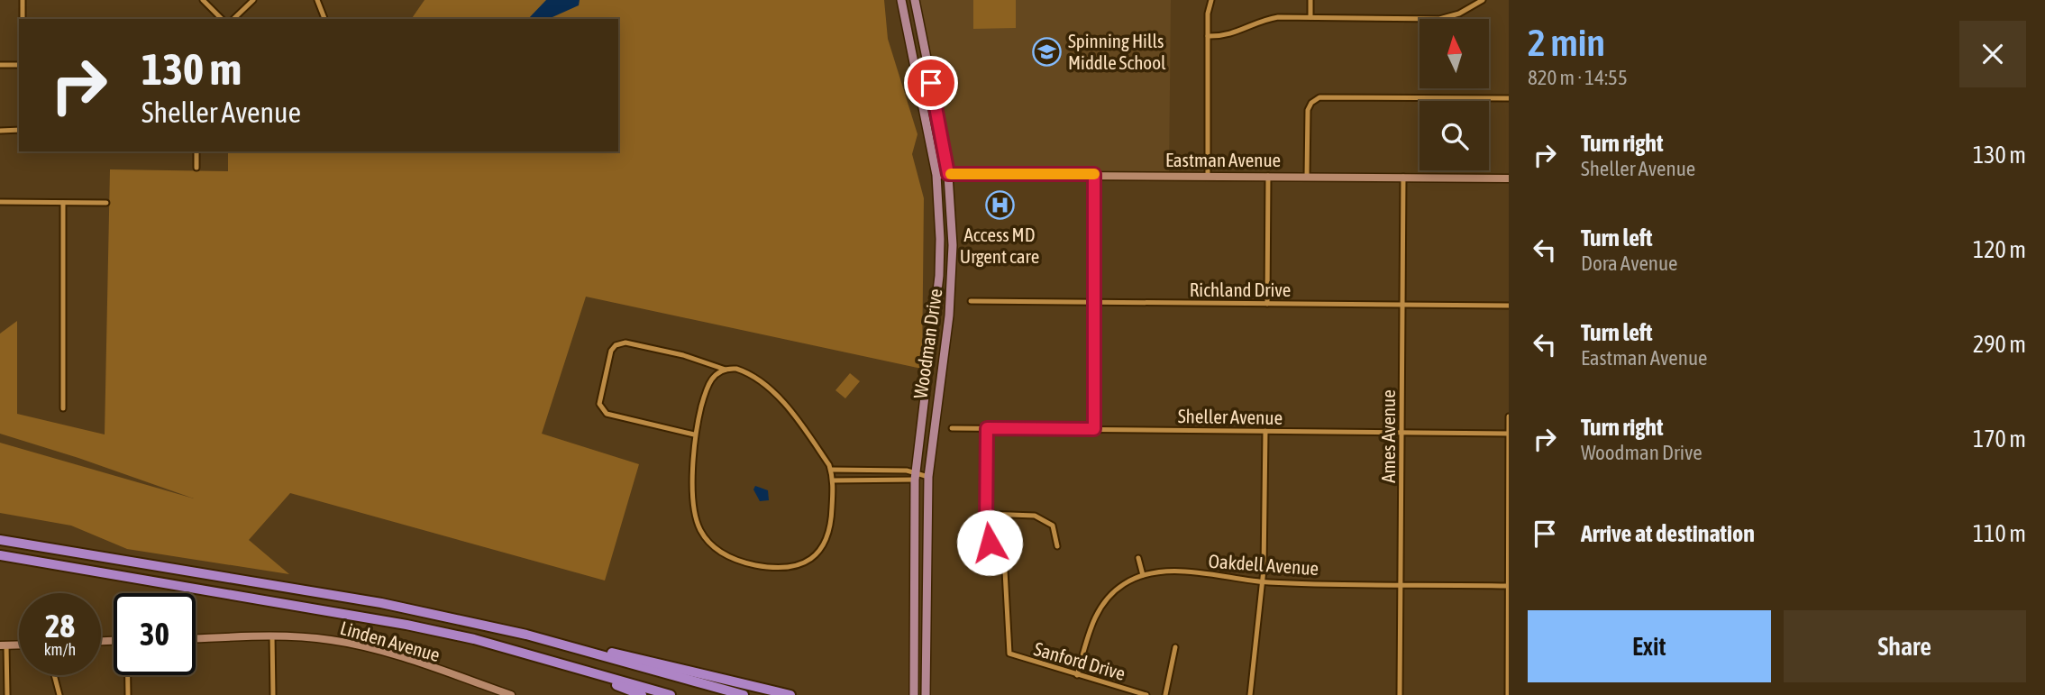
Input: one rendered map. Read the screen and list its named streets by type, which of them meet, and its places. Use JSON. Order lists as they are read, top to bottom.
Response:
{
  "streets": {
    "main road": ["Woodman Drive"],
    "street": [
      "Eastman Avenue",
      "Richland Drive",
      "Sheller Avenue",
      "Ames Avenue",
      "Oakdell Avenue",
      "Linden Avenue",
      "Sanford Drive"
    ]
  },
  "crossings": [
    ["Eastman Avenue", "Woodman Drive"],
    ["Eastman Avenue", "Ames Avenue"],
    ["Richland Drive", "Ames Avenue"],
    ["Sheller Avenue", "Ames Avenue"],
    ["Sheller Avenue", "Sanford Drive"],
    ["Ames Avenue", "Oakdell Avenue"],
    ["Oakdell Avenue", "Sanford Drive"]
  ],
  "places": {
    "school or university": ["Spinning Hills Middle School"],
    "hospital": ["Access MD Urgent care"]
  },
  "north": "top",
  "page": {
    "heading": ["2 min", "820 m · 14:55"],
    "turn": ["130 m", "Sheller Avenue"],
    "list": [
      {
        "name": "Turn right",
        "note": "Sheller Avenue",
        "value": "130 m"
      },
      {
        "name": "Turn left",
        "note": "Dora Avenue",
        "value": "120 m"
      },
      {
        "name": "Turn left",
        "note": "Eastman Avenue",
        "value": "290 m"
      },
      {
        "name": "Turn right",
        "note": "Woodman Drive",
        "value": "170 m"
      },
      {
        "name": "Arrive at destination",
        "value": "110 m"
      }
    ],
    "speed": "28 km/h",
    "limit": "30",
    "buttons": ["Exit", "Share"]
  }
}
